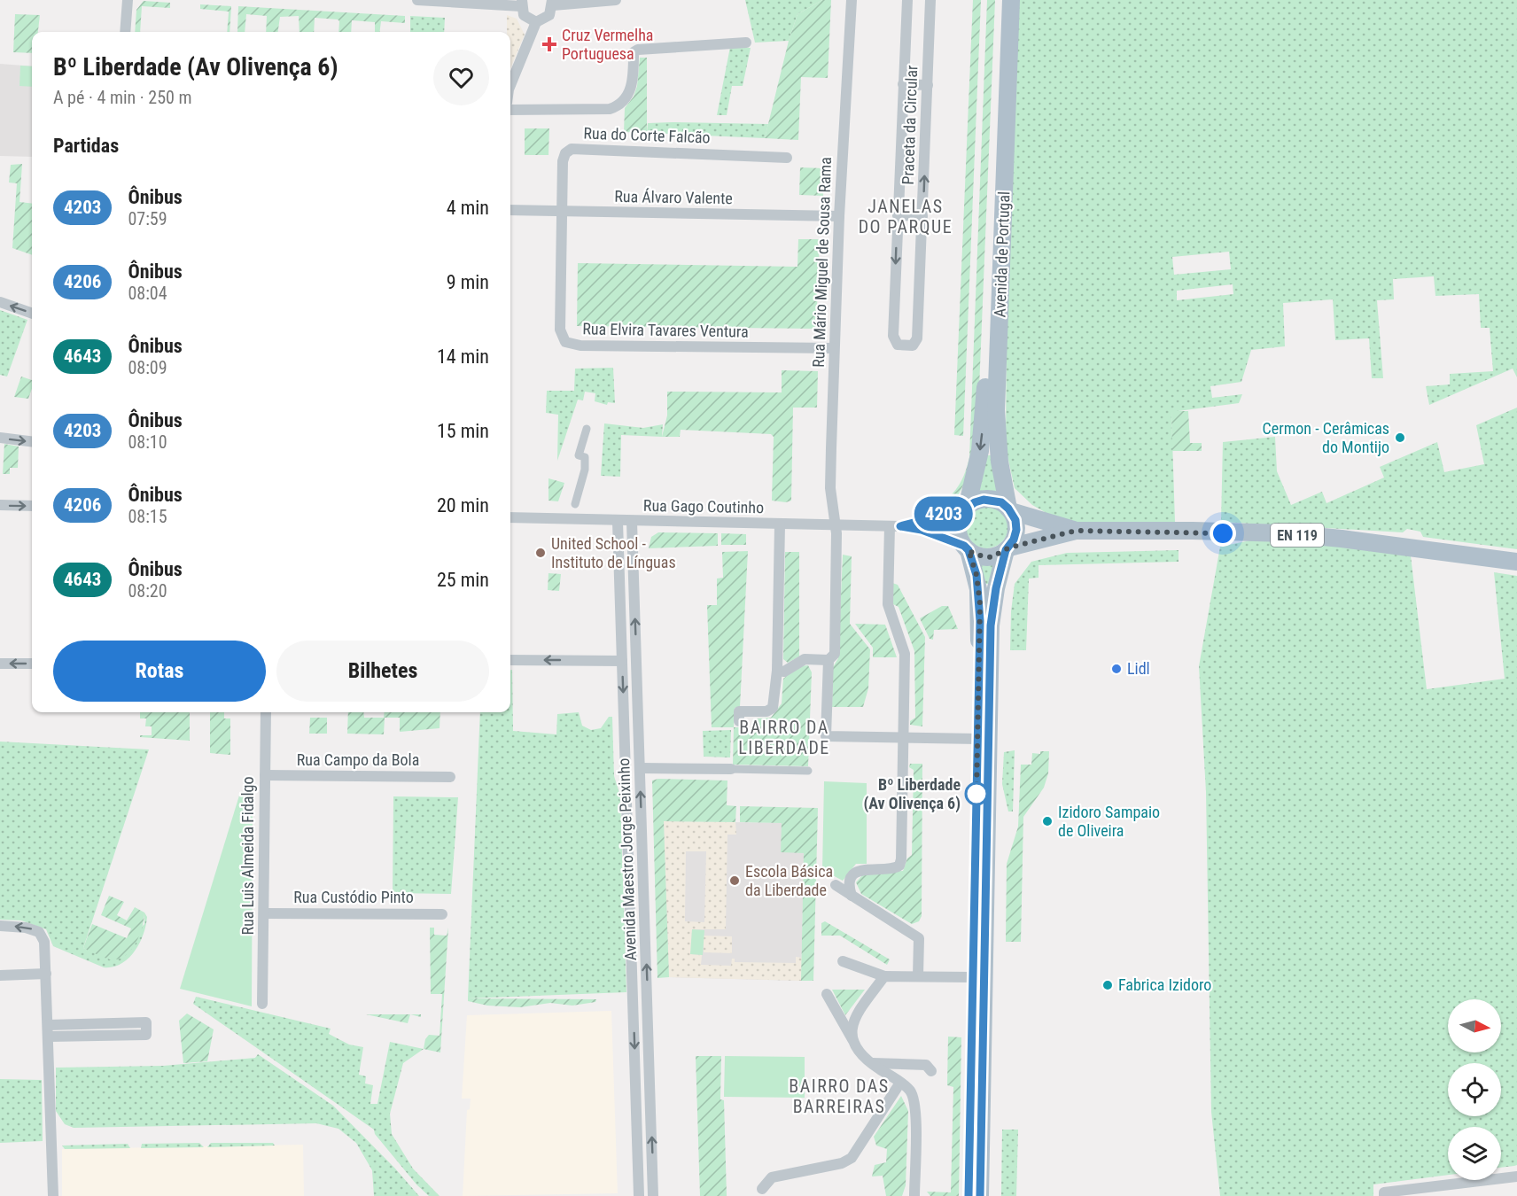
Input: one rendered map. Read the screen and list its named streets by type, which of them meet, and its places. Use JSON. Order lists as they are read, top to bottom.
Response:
{
  "streets": {
    "main road": ["Avenida de Portugal", "EN 119"],
    "street": [
      "Praceta da Circular",
      "Rua do Corte Falcão",
      "Rua Álvaro Valente",
      "Rua Mário Miguel de Sousa Rama",
      "Rua Elvira Tavares Ventura",
      "Rua Gago Coutinho",
      "Rua Campo da Bola",
      "Rua Luis Almeida Fidalgo",
      "Avenida Maestro Jorge Peixinho",
      "Rua Custódio Pinto"
    ]
  },
  "crossings": [
    ["Rua do Corte Falcão", "Rua Álvaro Valente"],
    ["Rua do Corte Falcão", "Rua Elvira Tavares Ventura"],
    ["Rua Álvaro Valente", "Rua Mário Miguel de Sousa Rama"],
    ["Rua Álvaro Valente", "Rua Elvira Tavares Ventura"],
    ["Avenida de Portugal", "Rua Gago Coutinho"],
    ["Avenida de Portugal", "EN 119"],
    ["Rua Mário Miguel de Sousa Rama", "Rua Elvira Tavares Ventura"],
    ["Rua Mário Miguel de Sousa Rama", "Rua Gago Coutinho"],
    ["Rua Gago Coutinho", "EN 119"],
    ["Rua Gago Coutinho", "Avenida Maestro Jorge Peixinho"],
    ["Rua Campo da Bola", "Rua Luis Almeida Fidalgo"],
    ["Rua Luis Almeida Fidalgo", "Rua Custódio Pinto"]
  ],
  "districts": ["JANELAS DO PARQUE", "BAIRRO DA LIBERDADE", "BAIRRO DAS BARREIRAS"],
  "places": {
    "health": ["Cruz Vermelha Portuguesa"],
    "other": [
      "Cermon - Cerâmicas do Montijo",
      "United School - Instituto de Línguas",
      "Lidl",
      "Bº Liberdade (Av Olivença 6)",
      "Izidoro Sampaio de Oliveira",
      "Escola Básica da Liberdade",
      "Fabrica Izidoro"
    ]
  },
  "lines": ["bus line 4203"],
  "north": "right",
  "page": {
    "on_map": "4203",
    "heading": [
      ["Bº Liberdade (Av Olivença 6)", "A pé · 4 min · 250 m"],
      "Partidas"
    ],
    "list": [
      {
        "mark": "4203",
        "name": "Ônibus",
        "note": "07:59",
        "value": "4 min"
      },
      {
        "mark": "4206",
        "name": "Ônibus",
        "note": "08:04",
        "value": "9 min"
      },
      {
        "mark": "4643",
        "name": "Ônibus",
        "note": "08:09",
        "value": "14 min"
      },
      {
        "mark": "4203",
        "name": "Ônibus",
        "note": "08:10",
        "value": "15 min"
      },
      {
        "mark": "4206",
        "name": "Ônibus",
        "note": "08:15",
        "value": "20 min"
      },
      {
        "mark": "4643",
        "name": "Ônibus",
        "note": "08:20",
        "value": "25 min"
      }
    ],
    "buttons": ["Rotas", "Bilhetes"]
  }
}
